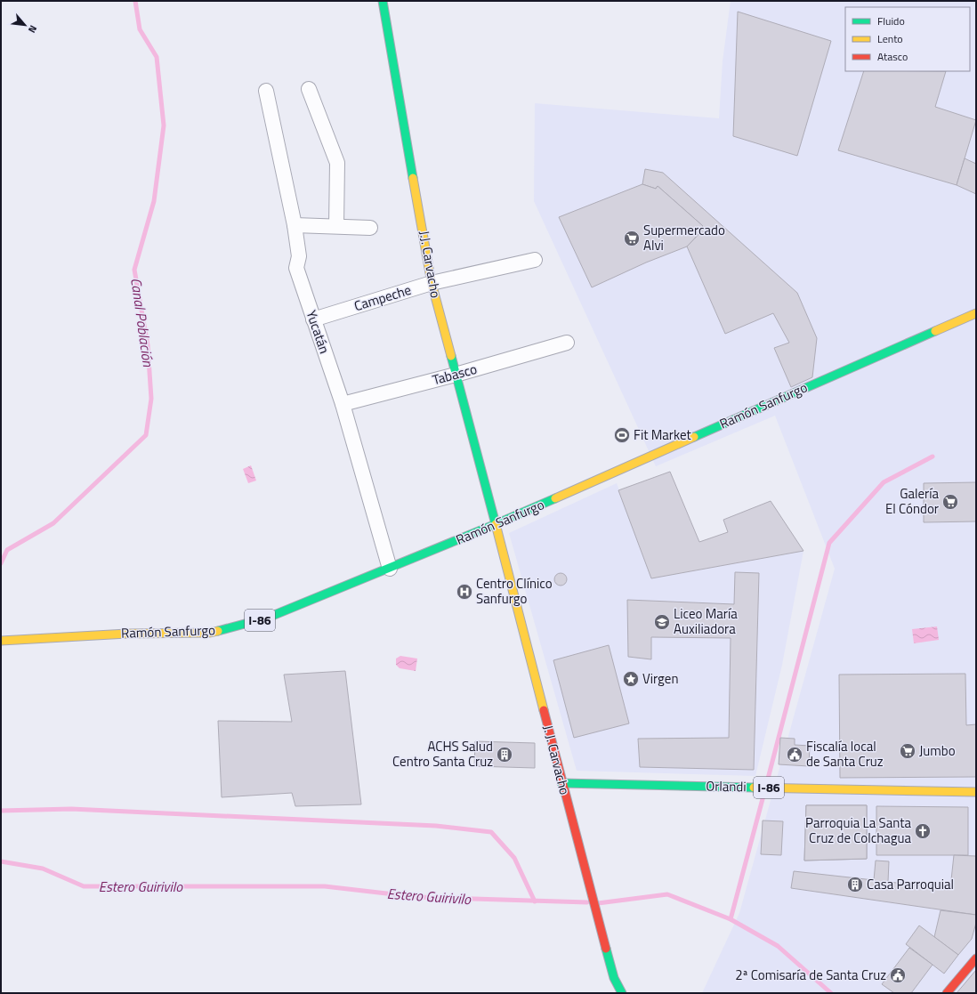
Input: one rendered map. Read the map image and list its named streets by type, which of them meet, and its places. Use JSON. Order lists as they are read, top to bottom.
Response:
{
  "streets": {
    "main road": [
      "J.J. Carvacho",
      "Ramón Sanfurgo",
      "I-86",
      "J. J. Carvacho",
      "Orlandi"
    ],
    "street": ["Campeche", "Yucatán", "Tabasco"]
  },
  "crossings": [
    ["J.J. Carvacho", "Campeche"],
    ["J.J. Carvacho", "Tabasco"],
    ["J.J. Carvacho", "Ramón Sanfurgo"],
    ["J.J. Carvacho", "J. J. Carvacho"],
    ["Campeche", "Yucatán"],
    ["Yucatán", "Tabasco"],
    ["Yucatán", "Ramón Sanfurgo"],
    ["Ramón Sanfurgo", "J. J. Carvacho"],
    ["J. J. Carvacho", "Orlandi"]
  ],
  "water": ["Canal Población", "Estero Guirivilo"],
  "places": {
    "supermarket": ["Supermercado Alvi", "Galería El Cóndor", "Jumbo"],
    "sports": ["Fit Market"],
    "hospital": ["Centro Clínico Sanfurgo"],
    "school or university": ["Liceo María Auxiliadora"],
    "place": ["Virgen"],
    "building": ["ACHS Salud Centro Santa Cruz", "Casa Parroquial"],
    "public building": ["Fiscalía local de Santa Cruz", "2ª Comisaría de Santa Cruz"],
    "church": ["Parroquia La Santa Cruz de Colchagua"]
  },
  "legend": ["Fluido", "Lento", "Atasco"],
  "north": "bottom right"
}
